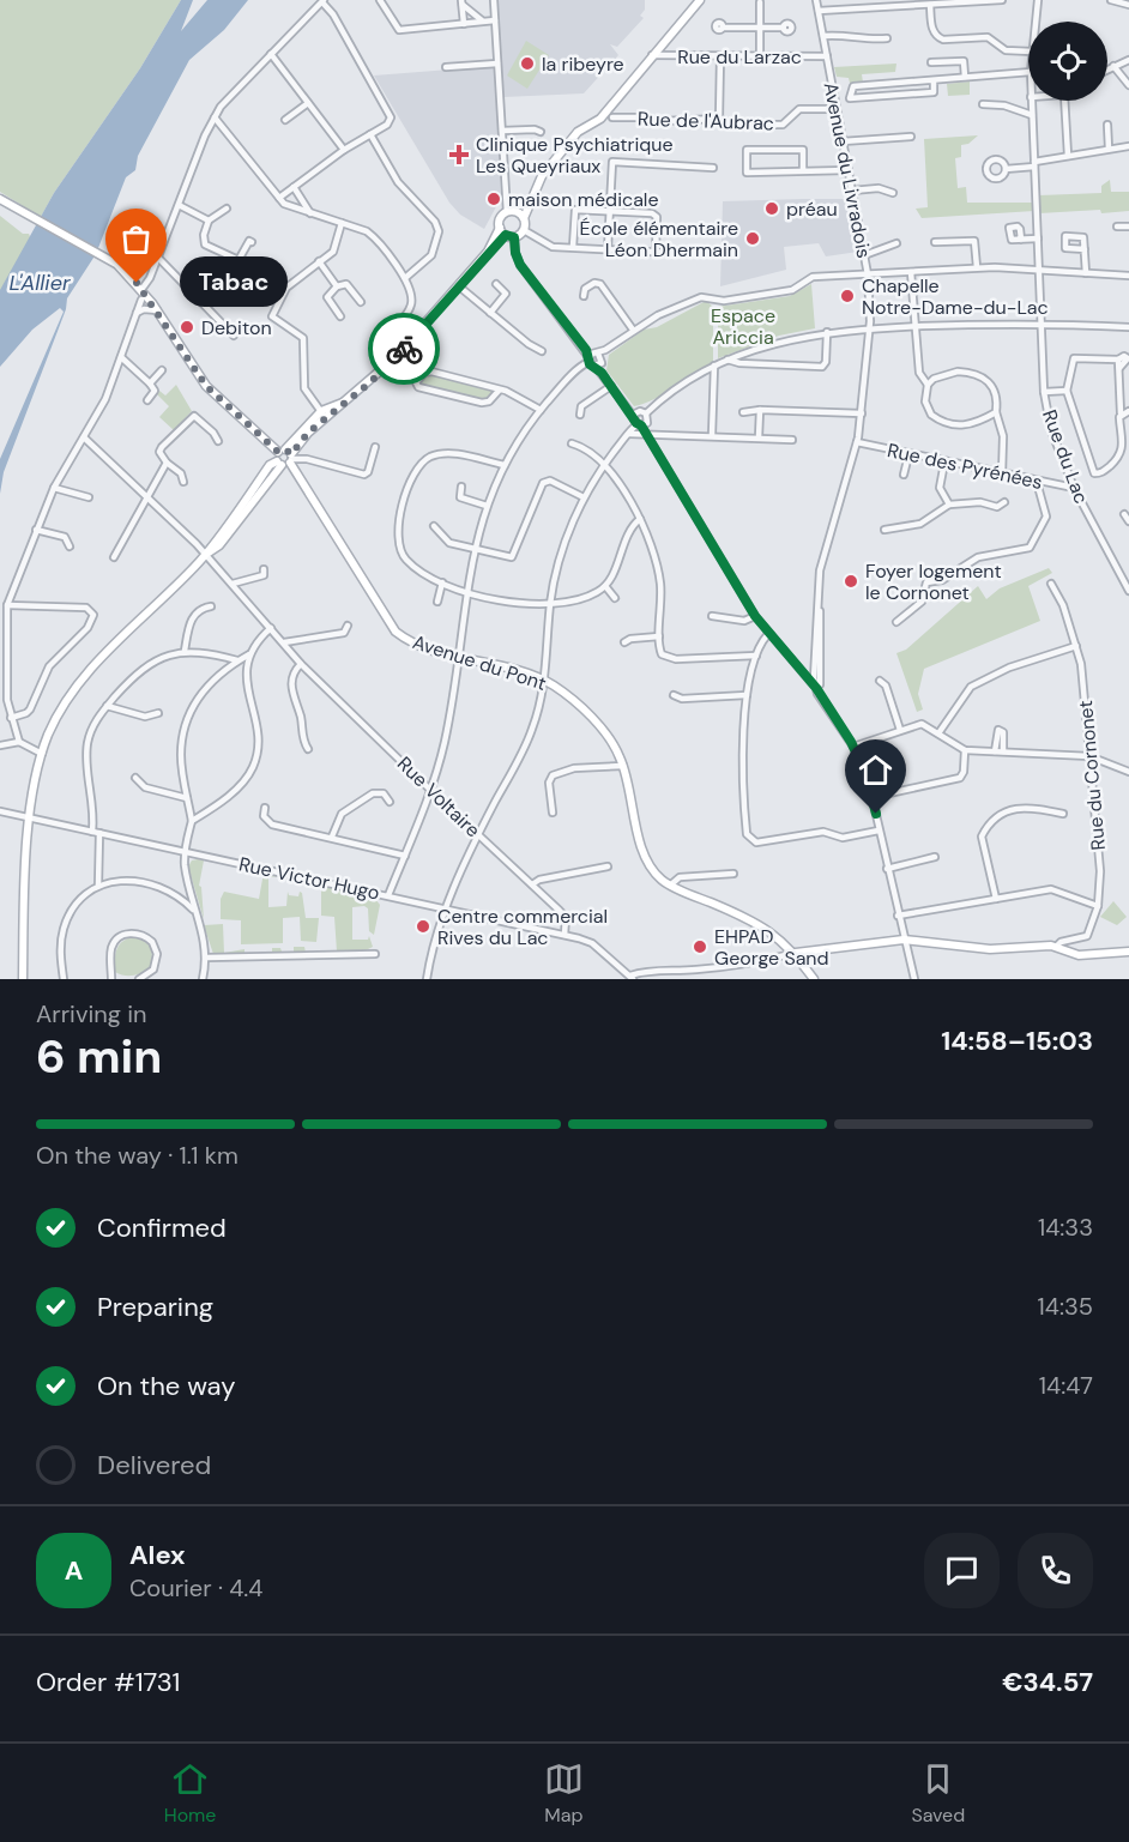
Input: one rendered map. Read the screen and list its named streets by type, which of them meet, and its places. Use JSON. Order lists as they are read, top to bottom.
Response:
{
  "streets": {
    "main road": ["Avenue du Pont"],
    "street": [
      "Rue du Larzac",
      "Rue de l'Aubrac",
      "Avenue du Livradois",
      "Rue du Lac",
      "Rue des Pyrénées",
      "Rue du Cornonet",
      "Rue Voltaire",
      "Rue Victor Hugo"
    ]
  },
  "crossings": [
    ["Rue du Larzac", "Avenue du Livradois"],
    ["Rue de l'Aubrac", "Avenue du Livradois"],
    ["Avenue du Livradois", "Rue des Pyrénées"],
    ["Rue du Lac", "Rue des Pyrénées"],
    ["Rue Voltaire", "Rue Victor Hugo"]
  ],
  "water": ["L'Allier"],
  "parks": ["Espace Ariccia"],
  "places": {
    "other": [
      "la ribeyre",
      "maison médicale",
      "préau",
      "École élémentaire Léon Dhermain",
      "Tabac",
      "Chapelle Notre-Dame-du-Lac",
      "Debiton",
      "Foyer logement le Cornonet",
      "Centre commercial Rives du Lac",
      "EHPAD George Sand"
    ],
    "health": ["Clinique Psychiatrique Les Queyriaux"]
  },
  "page": {
    "bubble": "Tabac",
    "heading": ["6 min", "Arriving in", "14:58–15:03"],
    "panel": [
      "Alex",
      "Courier · 4.4",
      "Order #1731",
      "€34.57"
    ],
    "bar": "On the way · 1.1 km",
    "list": [
      ["Confirmed", "14:33"],
      ["Preparing", "14:35"],
      ["On the way", "14:47"],
      "Delivered"
    ],
    "round": "A",
    "tabs": ["Home", "Map", "Saved"]
  }
}
